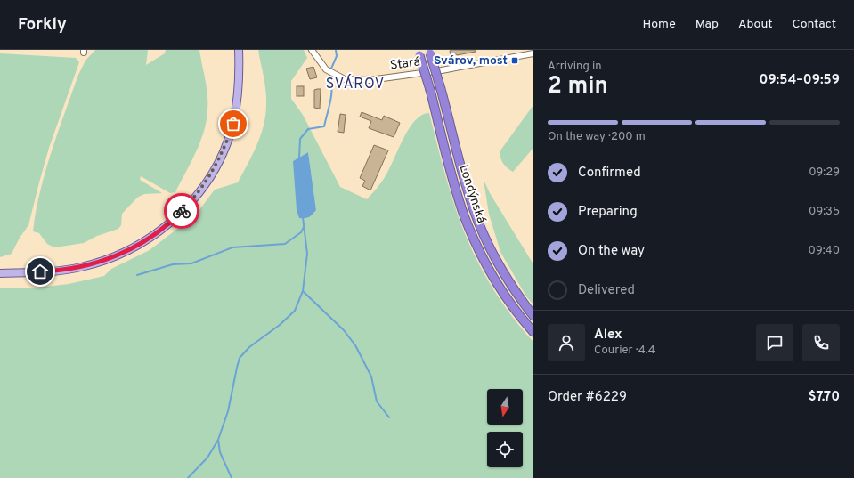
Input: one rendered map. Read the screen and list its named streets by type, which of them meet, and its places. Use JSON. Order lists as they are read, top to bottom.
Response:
{
  "streets": {
    "highway": ["Londýnská"],
    "street": ["Stará"]
  },
  "districts": ["SVÁROV"],
  "places": {
    "transit": ["Svárov, most"]
  },
  "north": "bottom",
  "page": {
    "header": "Forkly",
    "nav": [
      "Home",
      "Map",
      "About",
      "Contact"
    ],
    "heading": ["2 min", "Arriving in", "09:54–09:59"],
    "panel": [
      "Alex",
      "Courier · 4.4",
      "Order #6229",
      "$7.70"
    ],
    "bar": "On the way · 200 m",
    "list": [
      ["Confirmed", "09:29"],
      ["Preparing", "09:35"],
      ["On the way", "09:40"],
      "Delivered"
    ]
  }
}
